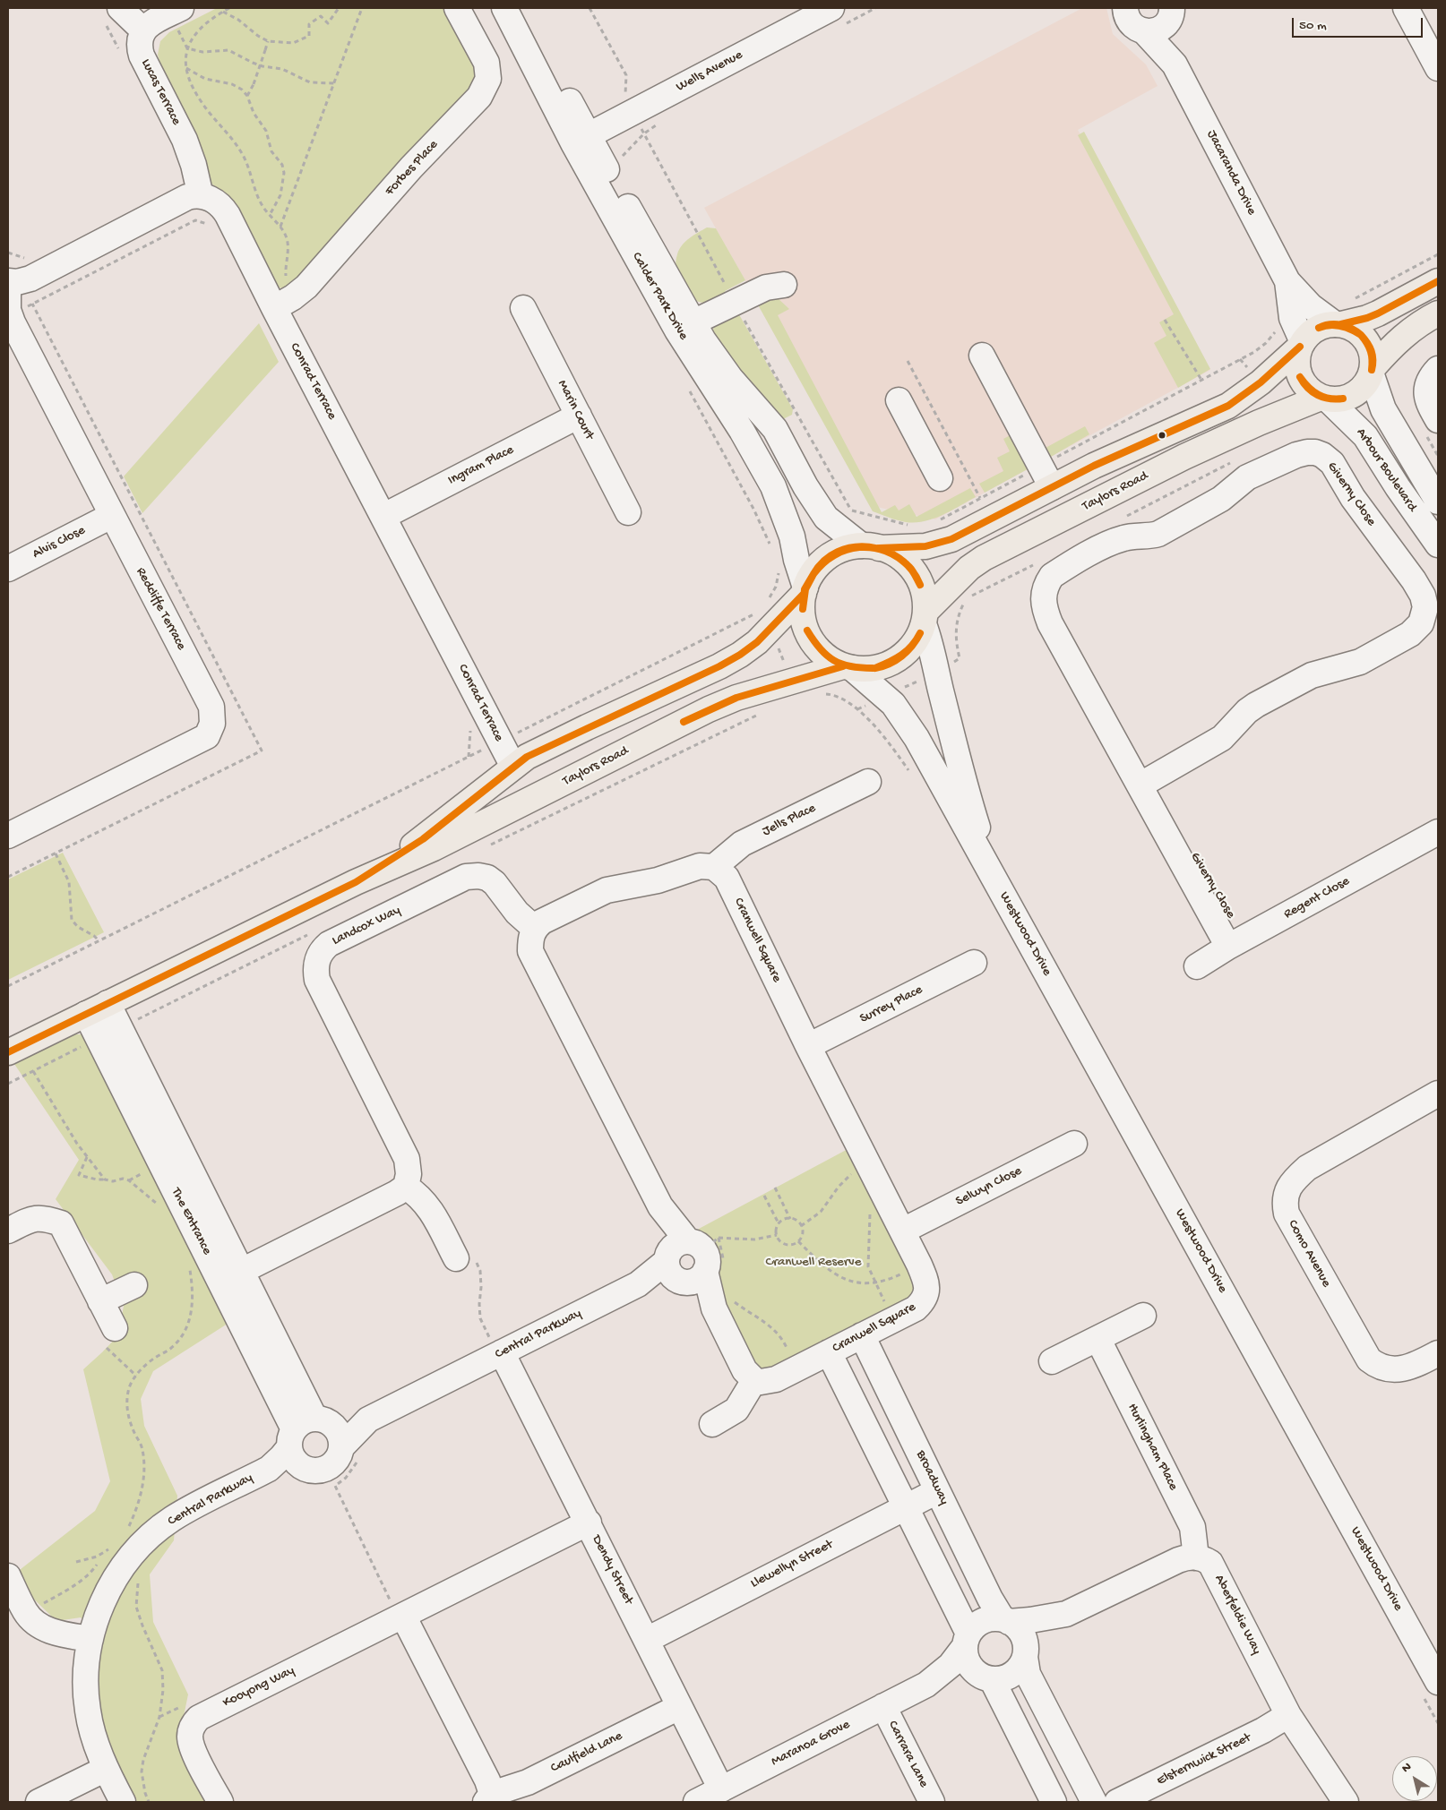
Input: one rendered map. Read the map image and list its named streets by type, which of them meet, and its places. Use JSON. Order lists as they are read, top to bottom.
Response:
{
  "streets": {
    "main road": ["Taylors Road"],
    "street": [
      "Wells Avenue",
      "Lucas Terrace",
      "Forbes Place",
      "Jacaranda Drive",
      "Calder Park Drive",
      "Conrad Terrace",
      "Marin Court",
      "Ingram Place",
      "Arbour Boulevard",
      "Giverny Close",
      "Alvis Close",
      "Redcliffe Terrace",
      "Jells Place",
      "Regent Close",
      "Landcox Way",
      "Westwood Drive",
      "Cranwell Square",
      "Surrey Place",
      "Selwyn Close",
      "The Entrance",
      "Como Avenue",
      "Central Parkway",
      "Hurlingham Place",
      "Broadway",
      "Llewellyn Street",
      "Dendy Street",
      "Aberfeldie Way",
      "Kooyong Way",
      "Maranoa Grove",
      "Caulfield Lane",
      "Carrara Lane",
      "Elsternwick Street"
    ]
  },
  "crossings": [
    ["Wells Avenue", "Calder Park Drive"],
    ["Lucas Terrace", "Conrad Terrace"],
    ["Forbes Place", "Conrad Terrace"],
    ["Jacaranda Drive", "Arbour Boulevard"],
    ["Jacaranda Drive", "Taylors Road"],
    ["Calder Park Drive", "Taylors Road"],
    ["Calder Park Drive", "Westwood Drive"],
    ["Conrad Terrace", "Ingram Place"],
    ["Conrad Terrace", "Taylors Road"],
    ["Marin Court", "Ingram Place"],
    ["Arbour Boulevard", "Taylors Road"],
    ["Taylors Road", "Westwood Drive"],
    ["Taylors Road", "The Entrance"],
    ["Giverny Close", "Regent Close"],
    ["Alvis Close", "Redcliffe Terrace"],
    ["Jells Place", "Cranwell Square"],
    ["Cranwell Square", "Surrey Place"],
    ["Cranwell Square", "Selwyn Close"],
    ["Cranwell Square", "Broadway"],
    ["The Entrance", "Central Parkway"],
    ["Central Parkway", "Dendy Street"],
    ["Hurlingham Place", "Aberfeldie Way"],
    ["Broadway", "Llewellyn Street"],
    ["Broadway", "Maranoa Grove"],
    ["Llewellyn Street", "Dendy Street"],
    ["Dendy Street", "Kooyong Way"],
    ["Dendy Street", "Maranoa Grove"],
    ["Dendy Street", "Caulfield Lane"],
    ["Aberfeldie Way", "Elsternwick Street"],
    ["Maranoa Grove", "Carrara Lane"]
  ],
  "parks": ["Cranwell Reserve"],
  "scale_bar": "50 m",
  "north": "top left"
}
